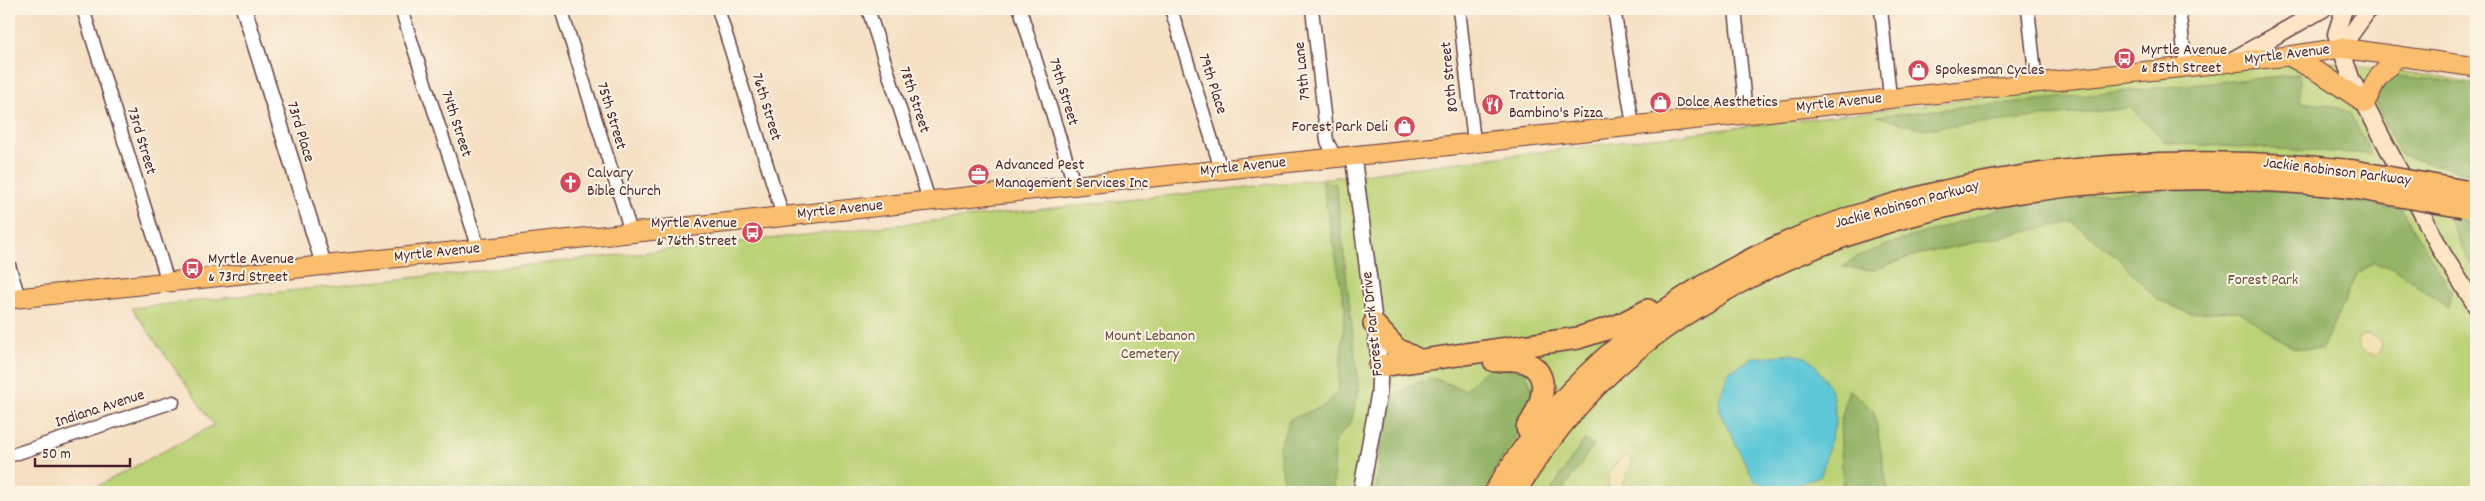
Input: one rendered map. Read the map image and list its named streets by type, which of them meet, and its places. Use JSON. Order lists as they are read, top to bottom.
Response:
{
  "streets": {
    "highway": ["Jackie Robinson Parkway"],
    "main road": ["Myrtle Avenue"],
    "street": [
      "79th Lane",
      "80th Street",
      "79th Place",
      "79th Street",
      "78th Street",
      "76th Street",
      "75th Street",
      "74th Street",
      "73rd Place",
      "73rd Street",
      "Forest Park Drive",
      "Indiana Avenue"
    ]
  },
  "crossings": [
    ["Myrtle Avenue", "79th Lane"],
    ["Myrtle Avenue", "80th Street"],
    ["Myrtle Avenue", "79th Place"],
    ["Myrtle Avenue", "79th Street"],
    ["Myrtle Avenue", "78th Street"],
    ["Myrtle Avenue", "76th Street"],
    ["Myrtle Avenue", "75th Street"],
    ["Myrtle Avenue", "74th Street"],
    ["Myrtle Avenue", "73rd Place"],
    ["Myrtle Avenue", "73rd Street"],
    ["Myrtle Avenue", "Forest Park Drive"],
    ["79th Lane", "Forest Park Drive"]
  ],
  "parks": ["Forest Park", "Mount Lebanon Cemetery"],
  "places": {
    "bus stop": ["Myrtle Avenue & 85th Street", "Myrtle Avenue & 76th Street", "Myrtle Avenue & 73rd Street"],
    "shop": ["Spokesman Cycles", "Dolce Aesthetics", "Forest Park Deli"],
    "restaurant": ["Trattoria Bambino's Pizza"],
    "office": ["Advanced Pest Management Services Inc"],
    "church": ["Calvary Bible Church"]
  },
  "scale_bar": "50 m"
}
